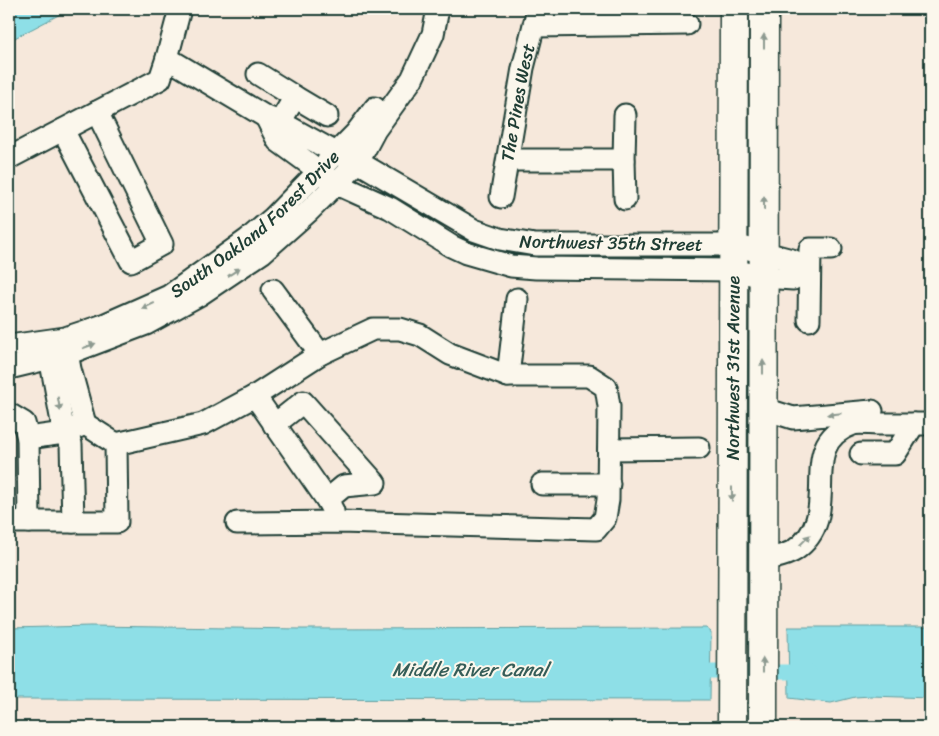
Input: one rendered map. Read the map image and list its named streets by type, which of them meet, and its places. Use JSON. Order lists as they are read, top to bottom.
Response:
{
  "streets": {
    "main road": ["Northwest 31st Avenue"],
    "street": ["The Pines West", "South Oakland Forest Drive", "Northwest 35th Street"]
  },
  "crossings": [
    ["South Oakland Forest Drive", "Northwest 35th Street"],
    ["Northwest 35th Street", "Northwest 31st Avenue"]
  ],
  "water": ["Middle River Canal"]
}
